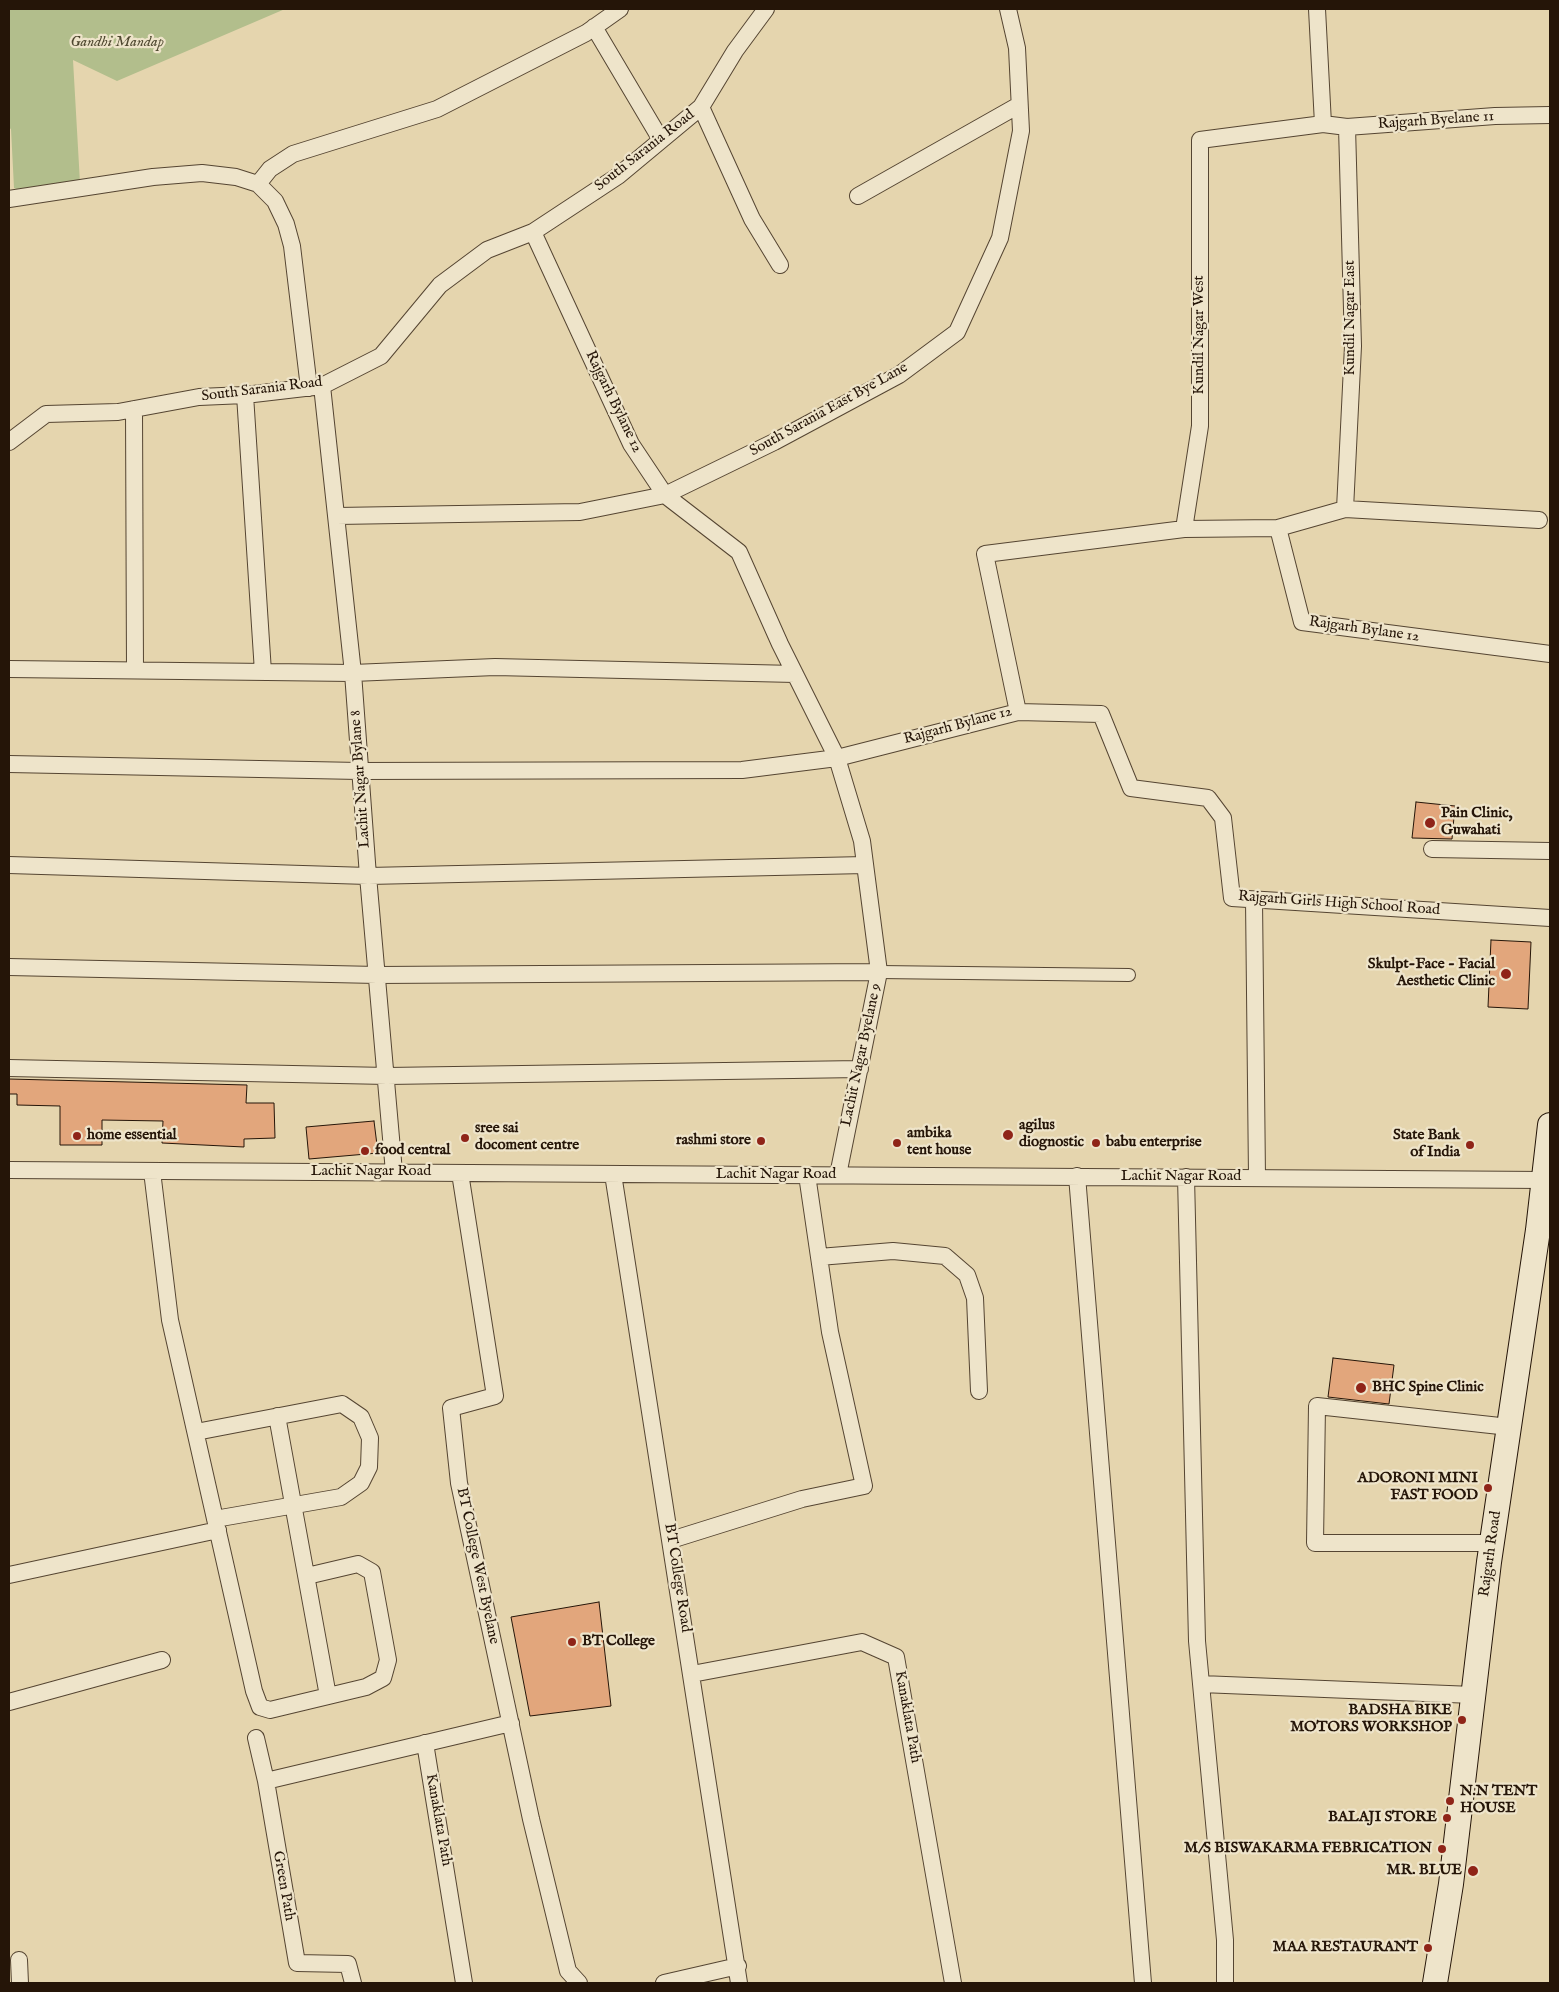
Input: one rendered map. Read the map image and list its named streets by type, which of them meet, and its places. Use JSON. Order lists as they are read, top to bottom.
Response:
{
  "streets": {
    "main road": ["Rajgarh Road"],
    "street": [
      "Rajgarh Byelane 11",
      "South Sarania Road",
      "Kundil Nagar East",
      "Kundil Nagar West",
      "Rajgarh Bylane 12",
      "South Sarania East Bye Lane",
      "Lachit Nagar Bylane 8",
      "Rajgarh Girls High School Road",
      "Lachit Nagar Byelane 9",
      "Lachit Nagar Road",
      "BT College West Byelane",
      "BT College Road",
      "Kanaklata Path",
      "Green Path"
    ]
  },
  "crossings": [
    ["Rajgarh Byelane 11", "Kundil Nagar East"],
    ["Rajgarh Byelane 11", "Kundil Nagar West"],
    ["South Sarania Road", "Rajgarh Bylane 12"],
    ["South Sarania Road", "Lachit Nagar Bylane 8"],
    ["Kundil Nagar West", "Rajgarh Bylane 12"],
    ["Rajgarh Bylane 12", "South Sarania East Bye Lane"],
    ["Rajgarh Bylane 12", "Rajgarh Girls High School Road"],
    ["Rajgarh Bylane 12", "Lachit Nagar Byelane 9"],
    ["South Sarania East Bye Lane", "Lachit Nagar Bylane 8"],
    ["Lachit Nagar Bylane 8", "Lachit Nagar Road"],
    ["Lachit Nagar Byelane 9", "Lachit Nagar Road"],
    ["Lachit Nagar Road", "Rajgarh Road"],
    ["Lachit Nagar Road", "BT College West Byelane"],
    ["Lachit Nagar Road", "BT College Road"],
    ["BT College Road", "Kanaklata Path"]
  ],
  "parks": ["Gandhi Mandap"],
  "places": [
    "Pain Clinic, Guwahati",
    "Skulpt-Face - Facial Aesthetic Clinic",
    "agilus diognostic",
    "home essential",
    "sree sai docoment centre",
    "rashmi store",
    "ambika tent house",
    "babu enterprise",
    "State Bank of India",
    "food central",
    "BHC Spine Clinic",
    "ADORONI MINI FAST FOOD",
    "BT College",
    "BADSHA BIKE MOTORS WORKSHOP",
    "N.N TENT HOUSE",
    "BALAJI STORE",
    "M/S BISWAKARMA FEBRICATION",
    "MR. BLUE",
    "MAA RESTAURANT"
  ]
}
